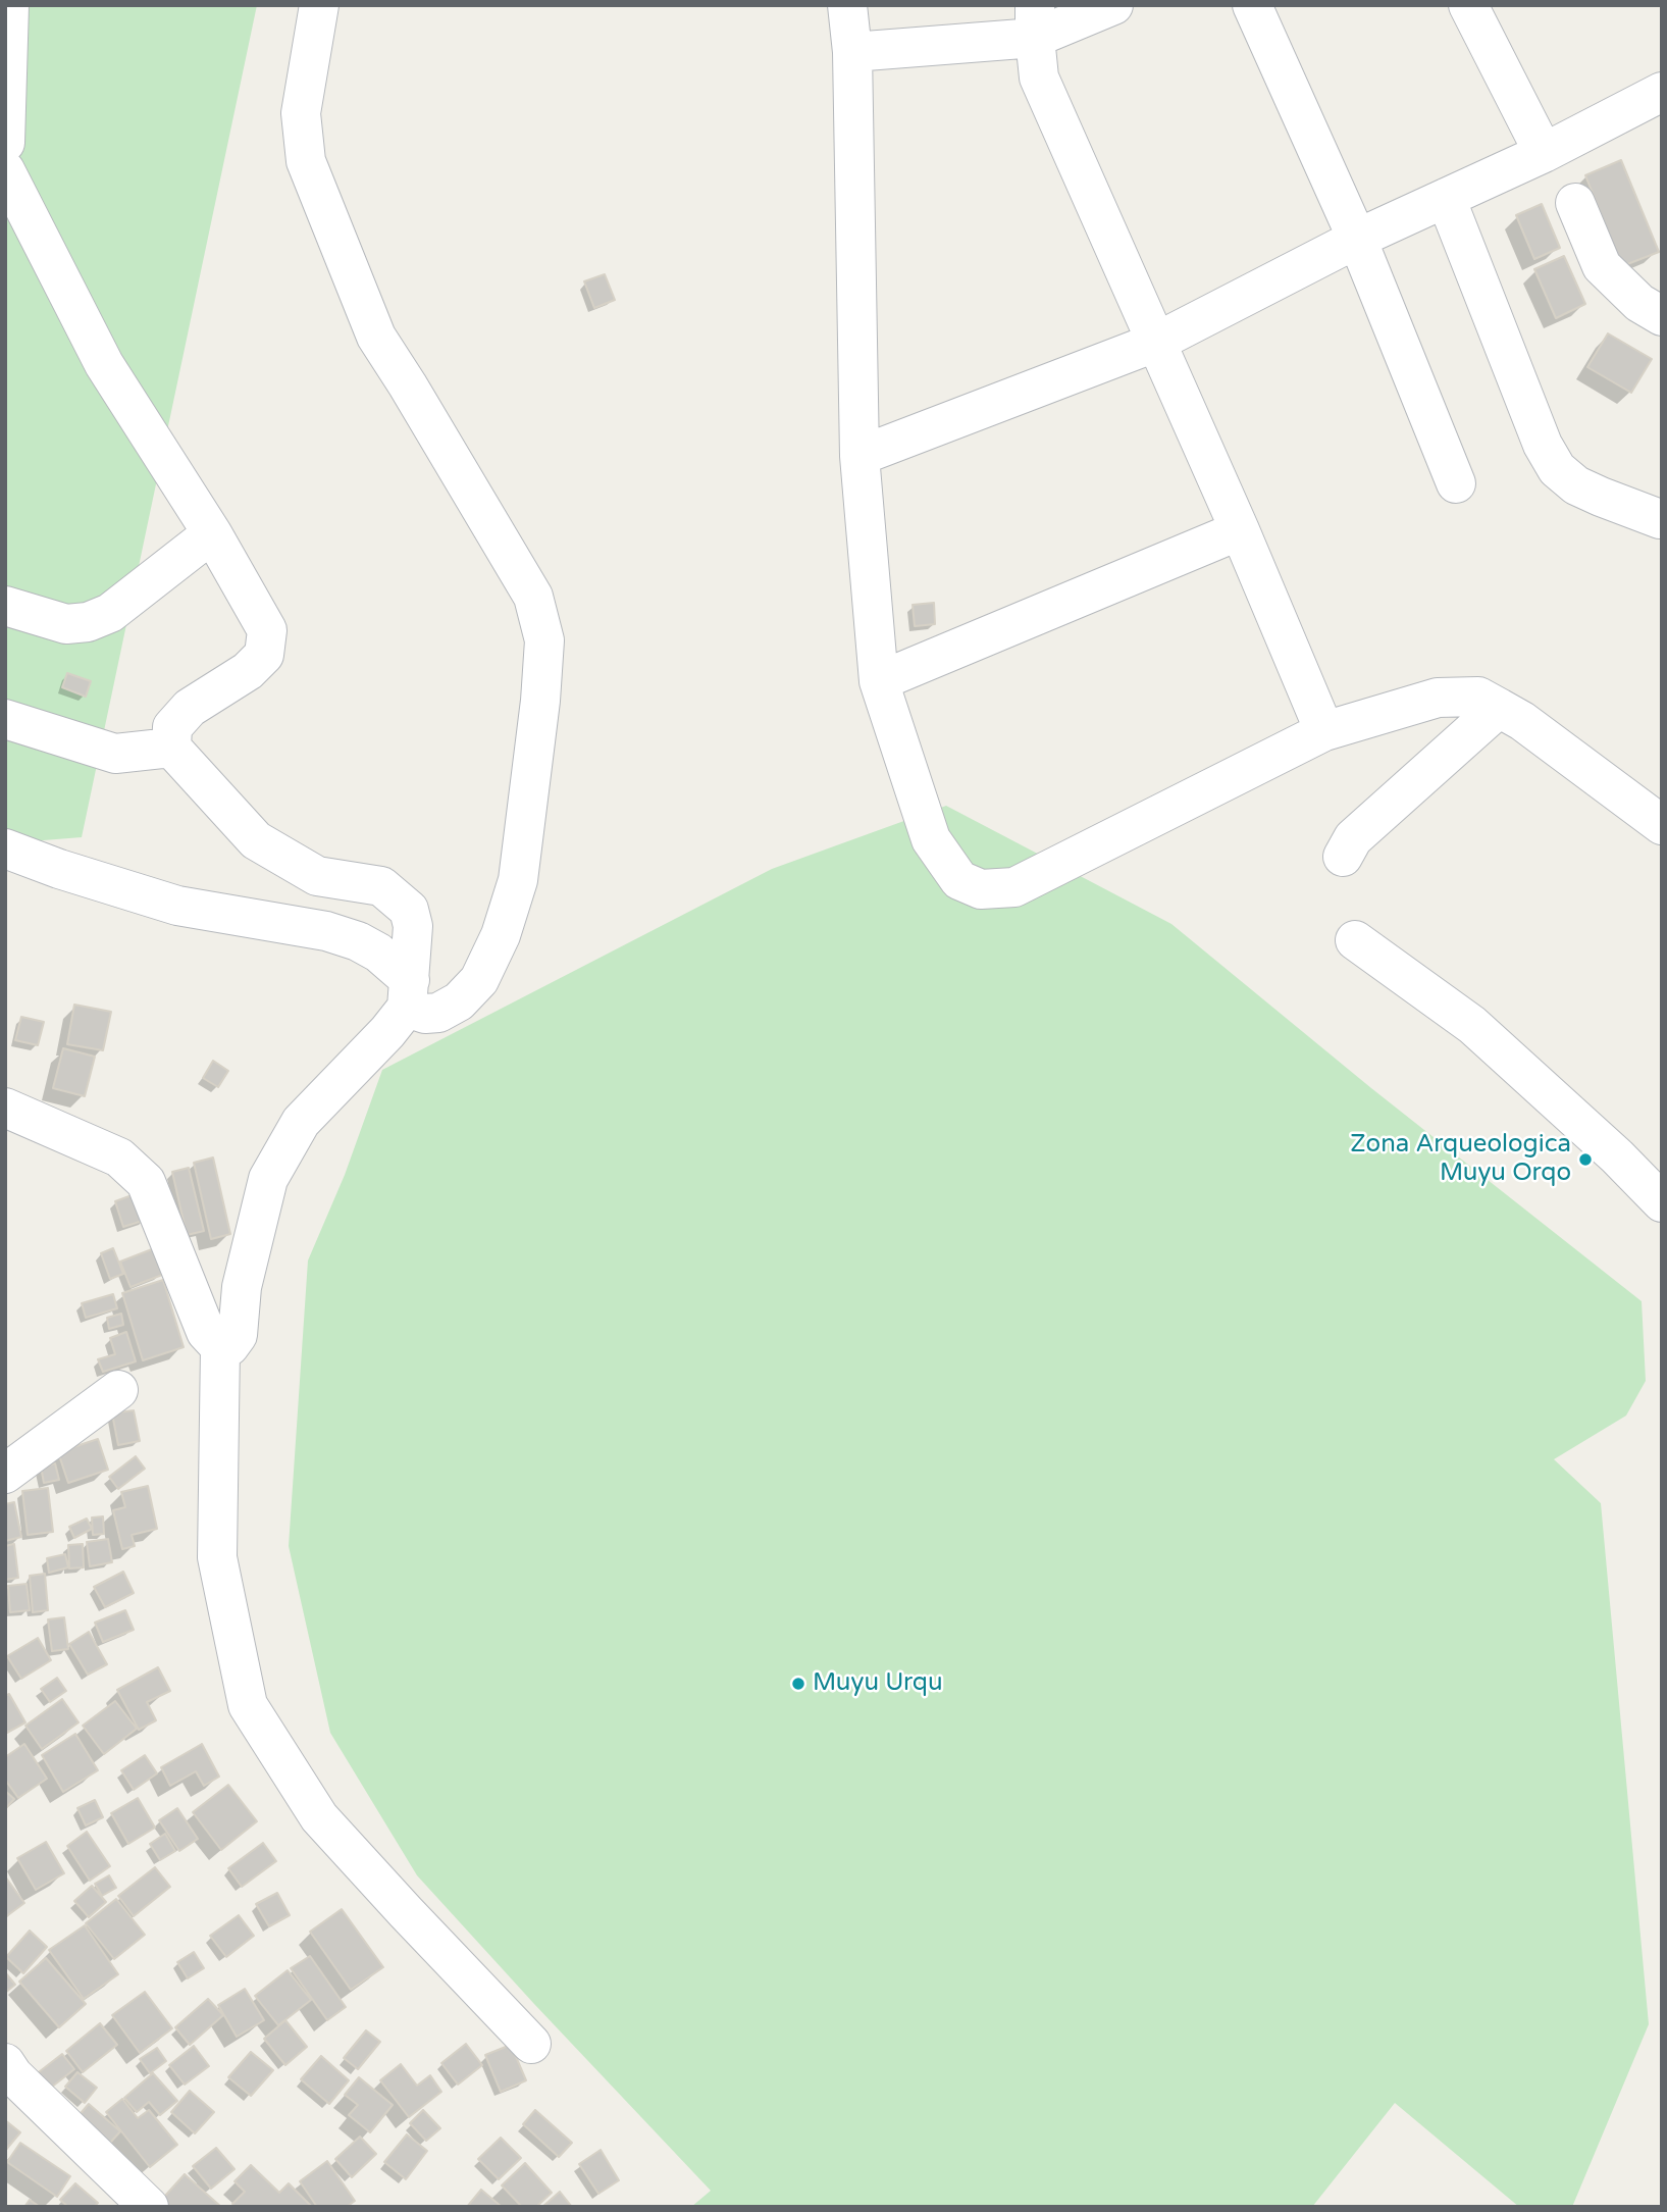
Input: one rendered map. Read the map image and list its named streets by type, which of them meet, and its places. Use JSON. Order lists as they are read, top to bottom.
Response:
{
  "places": ["Zona Arqueologica Muyu Orqo", "Muyu Urqu"]
}
